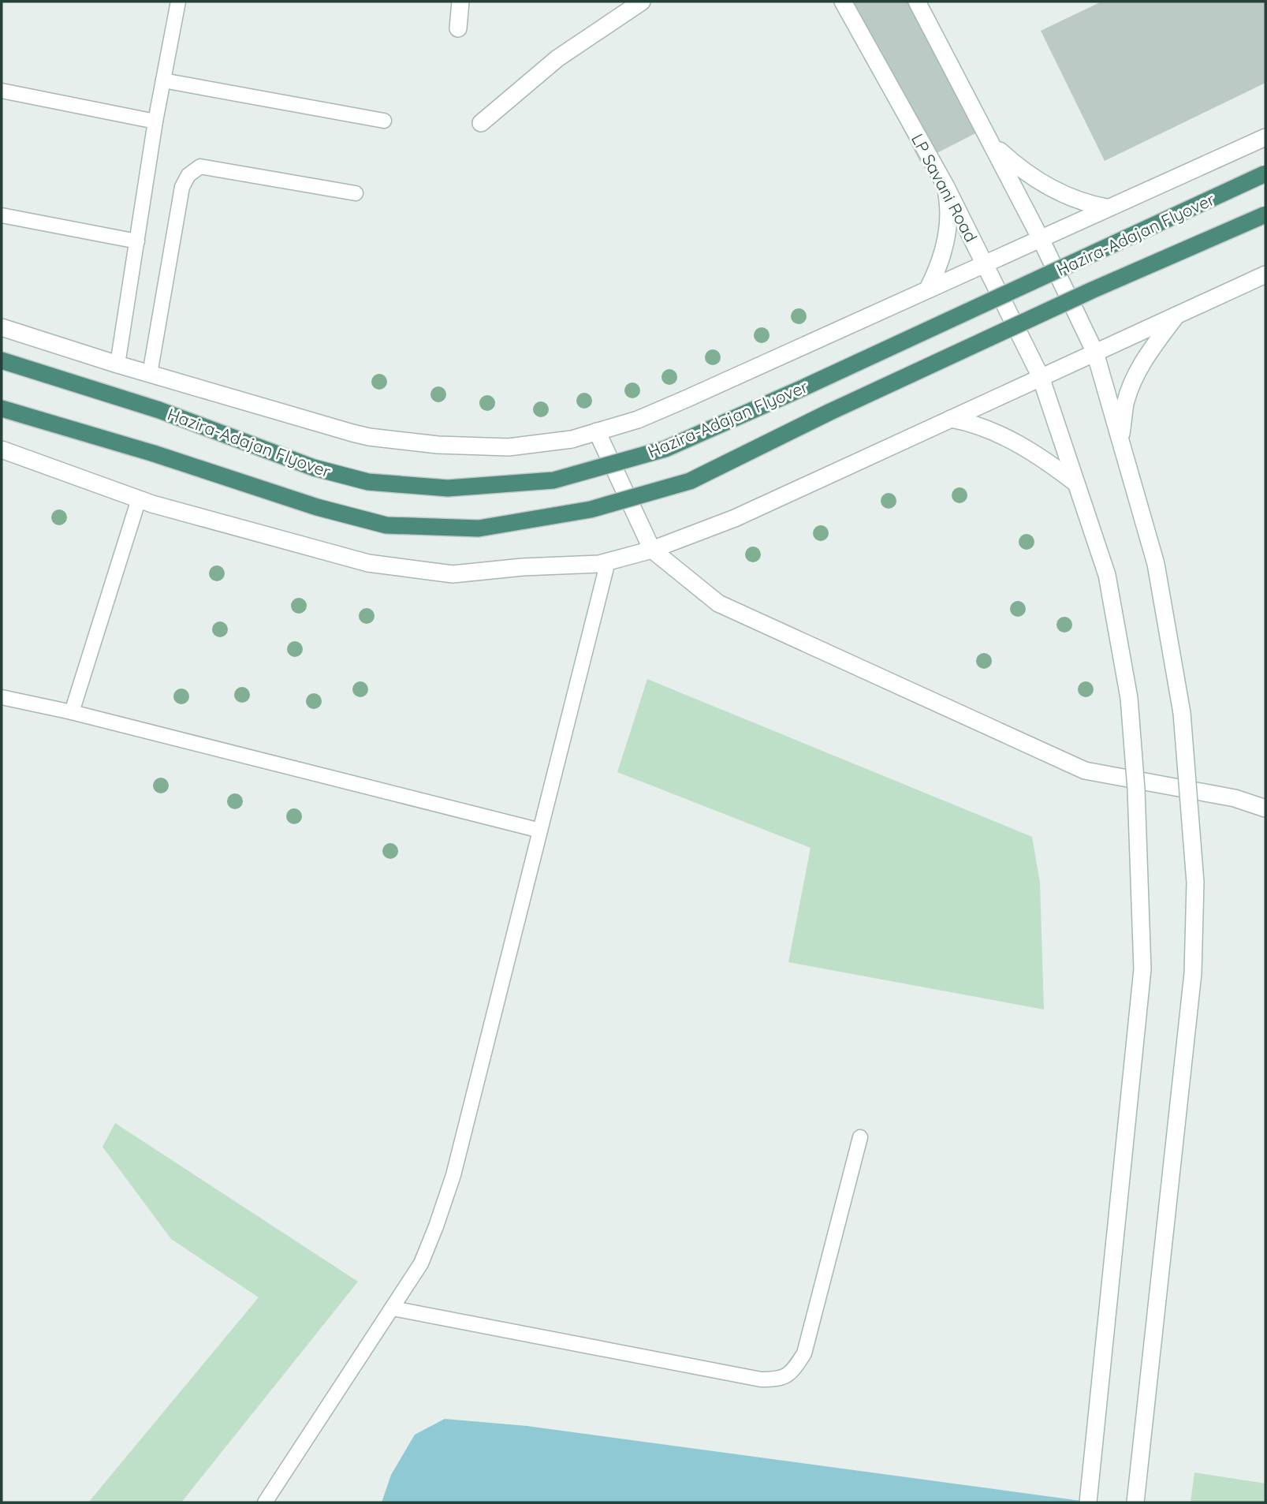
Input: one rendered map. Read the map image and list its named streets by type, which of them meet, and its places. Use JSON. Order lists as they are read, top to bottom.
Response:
{
  "streets": {
    "highway": ["Hazira-Adajan Flyover"],
    "street": ["LP Savani Road"]
  }
}
